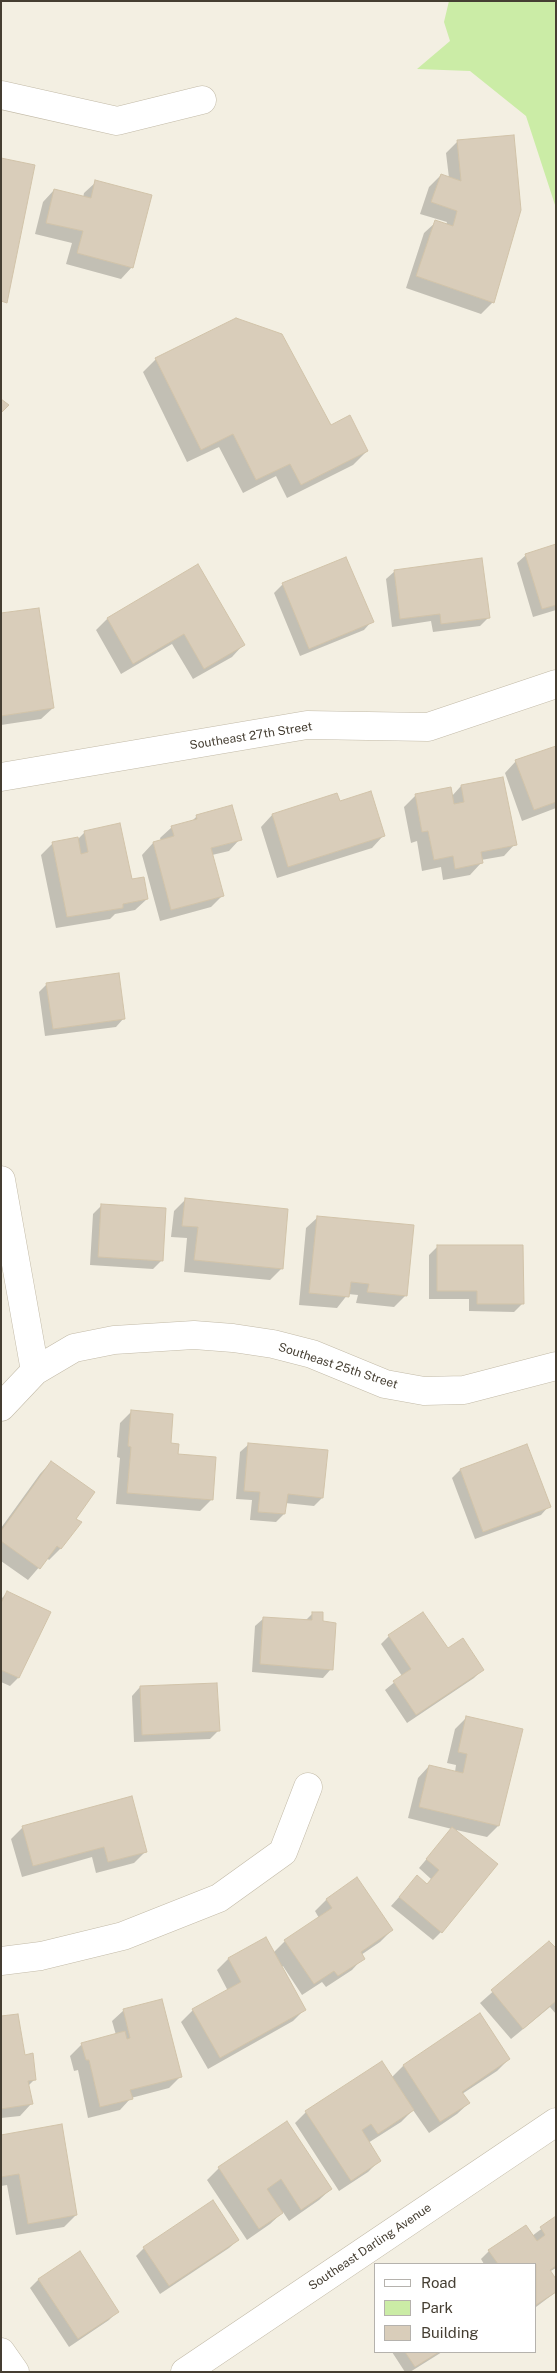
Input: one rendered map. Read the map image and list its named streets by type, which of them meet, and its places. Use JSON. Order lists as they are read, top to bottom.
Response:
{
  "streets": {
    "street": ["Southeast 27th Street", "Southeast 25th Street", "Southeast Darling Avenue"]
  },
  "legend": ["Road", "Park", "Building"]
}
